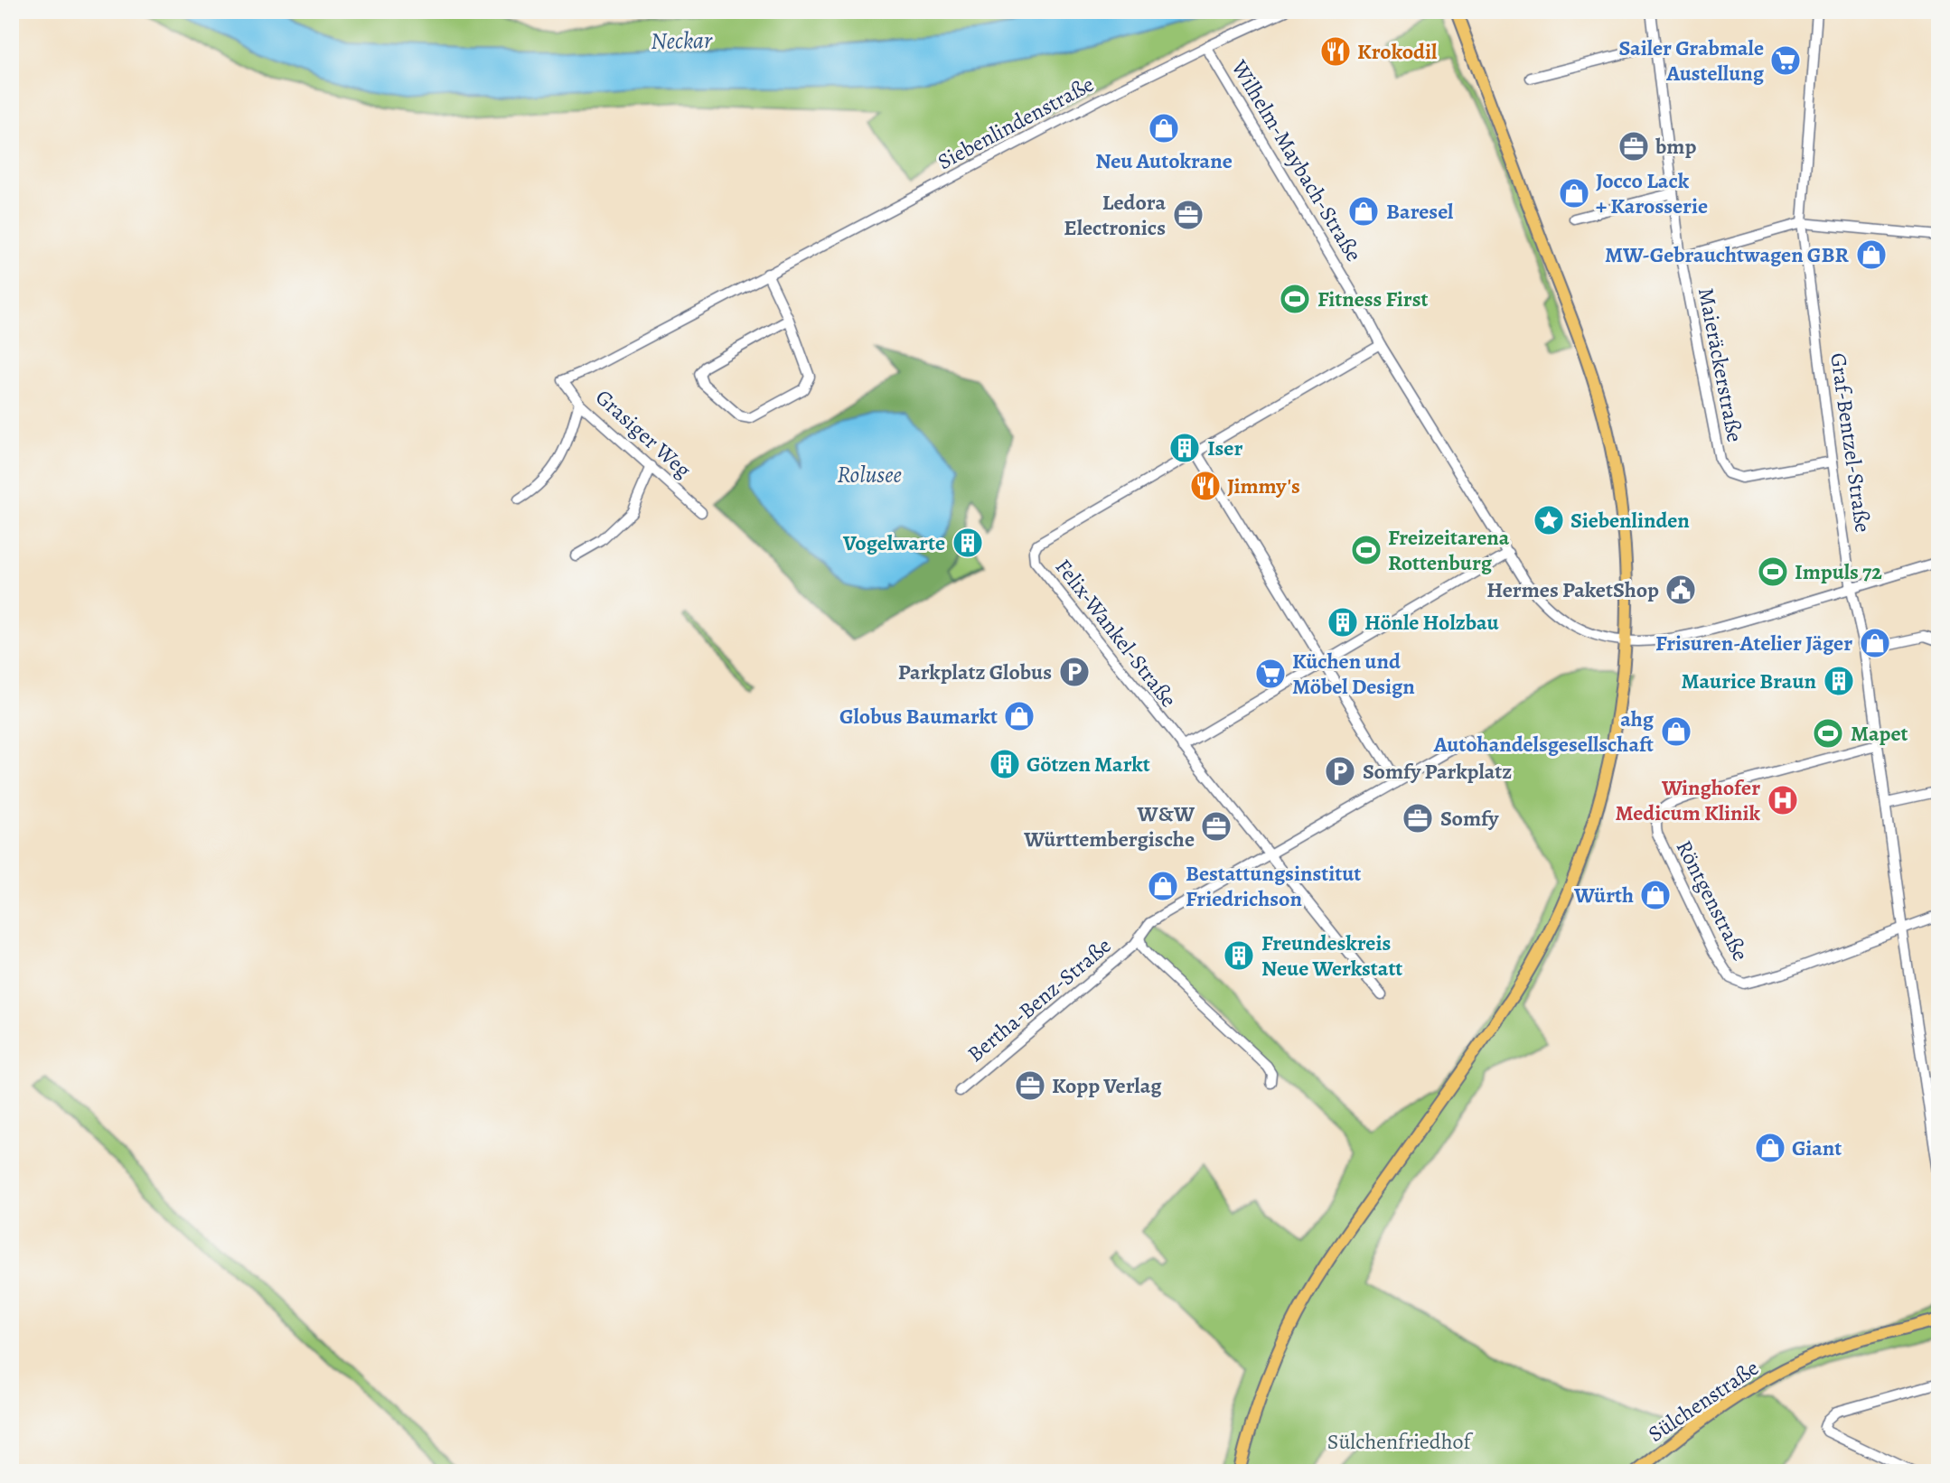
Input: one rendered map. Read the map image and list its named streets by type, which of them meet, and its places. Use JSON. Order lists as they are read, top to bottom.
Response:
{
  "streets": {
    "main road": ["Sülchenstraße"],
    "street": [
      "Siebenlindenstraße",
      "Wilhelm-Maybach-Straße",
      "Maieräckerstraße",
      "Grasiger Weg",
      "Graf-Bentzel-Straße",
      "Felix-Wankel-Straße",
      "Röntgenstraße",
      "Bertha-Benz-Straße"
    ]
  },
  "crossings": [
    ["Siebenlindenstraße", "Wilhelm-Maybach-Straße"],
    ["Siebenlindenstraße", "Grasiger Weg"],
    ["Wilhelm-Maybach-Straße", "Graf-Bentzel-Straße"],
    ["Wilhelm-Maybach-Straße", "Felix-Wankel-Straße"],
    ["Maieräckerstraße", "Graf-Bentzel-Straße"],
    ["Graf-Bentzel-Straße", "Röntgenstraße"],
    ["Felix-Wankel-Straße", "Bertha-Benz-Straße"]
  ],
  "water": ["Neckar", "Rolusee"],
  "parks": ["Sülchenfriedhof"],
  "places": {
    "restaurant": ["Krokodil", "Jimmy's"],
    "supermarket": ["Sailer Grabmale Austellung", "Küchen und Möbel Design"],
    "shop": [
      "Neu Autokrane",
      "Jocco Lack + Karosserie",
      "Baresel",
      "MW-Gebrauchtwagen GBR",
      "Frisuren-Atelier Jäger",
      "Globus Baumarkt",
      "ahg Autohandelsgesellschaft",
      "Bestattungsinstitut Friedrichson",
      "Würth",
      "Giant"
    ],
    "office": [
      "bmp",
      "Ledora Electronics",
      "Somfy",
      "W&W Württembergische",
      "Kopp Verlag"
    ],
    "sports": [
      "Fitness First",
      "Freizeitarena Rottenburg",
      "Impuls 72",
      "Mapet"
    ],
    "building": [
      "Iser",
      "Vogelwarte",
      "Hönle Holzbau",
      "Maurice Braun",
      "Götzen Markt",
      "Freundeskreis Neue Werkstatt"
    ],
    "place": ["Siebenlinden"],
    "public building": ["Hermes PaketShop"],
    "parking": ["Parkplatz Globus", "Somfy Parkplatz"],
    "hospital": ["Winghofer Medicum Klinik"]
  }
}
